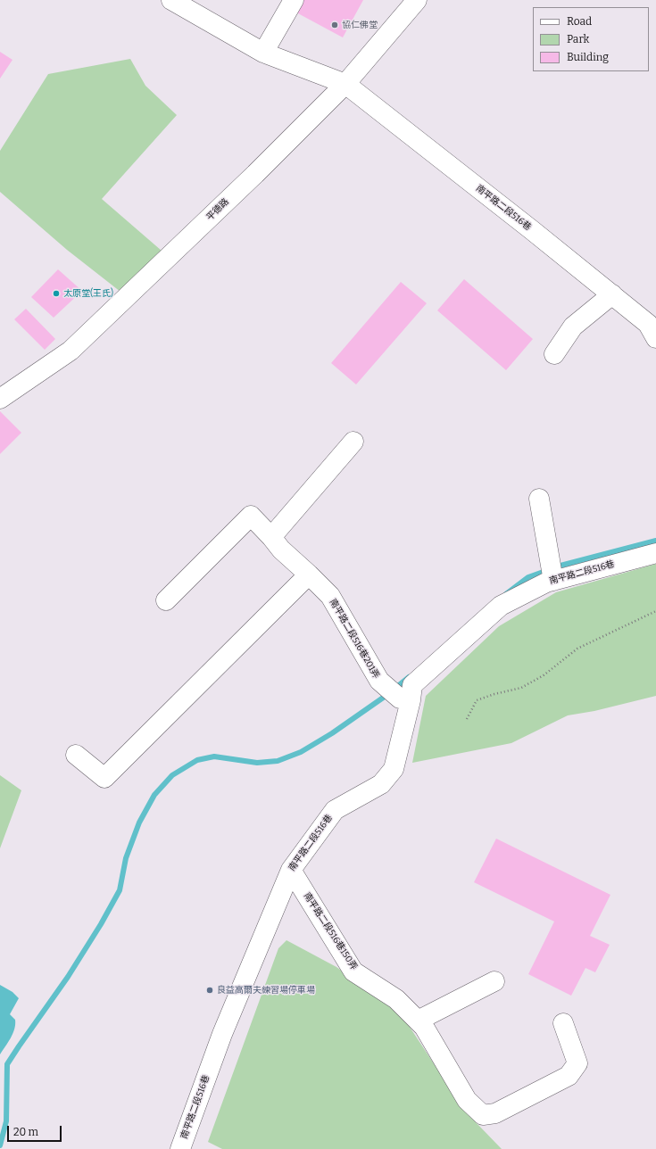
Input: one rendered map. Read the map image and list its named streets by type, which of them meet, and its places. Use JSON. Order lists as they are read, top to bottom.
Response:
{
  "streets": {
    "street": [
      "南平路二段516巷",
      "平德路",
      "南平路二段516巷201弄",
      "南平路二段516巷150弄"
    ]
  },
  "crossings": [
    ["南平路二段516巷", "平德路"],
    ["南平路二段516巷", "南平路二段516巷201弄"],
    ["南平路二段516巷", "南平路二段516巷150弄"]
  ],
  "places": ["協仁佛堂", "太原堂(王氏)", "良益高爾夫練習場停車場"],
  "legend": ["Road", "Park", "Building"],
  "scale_bar": "20 m"
}
